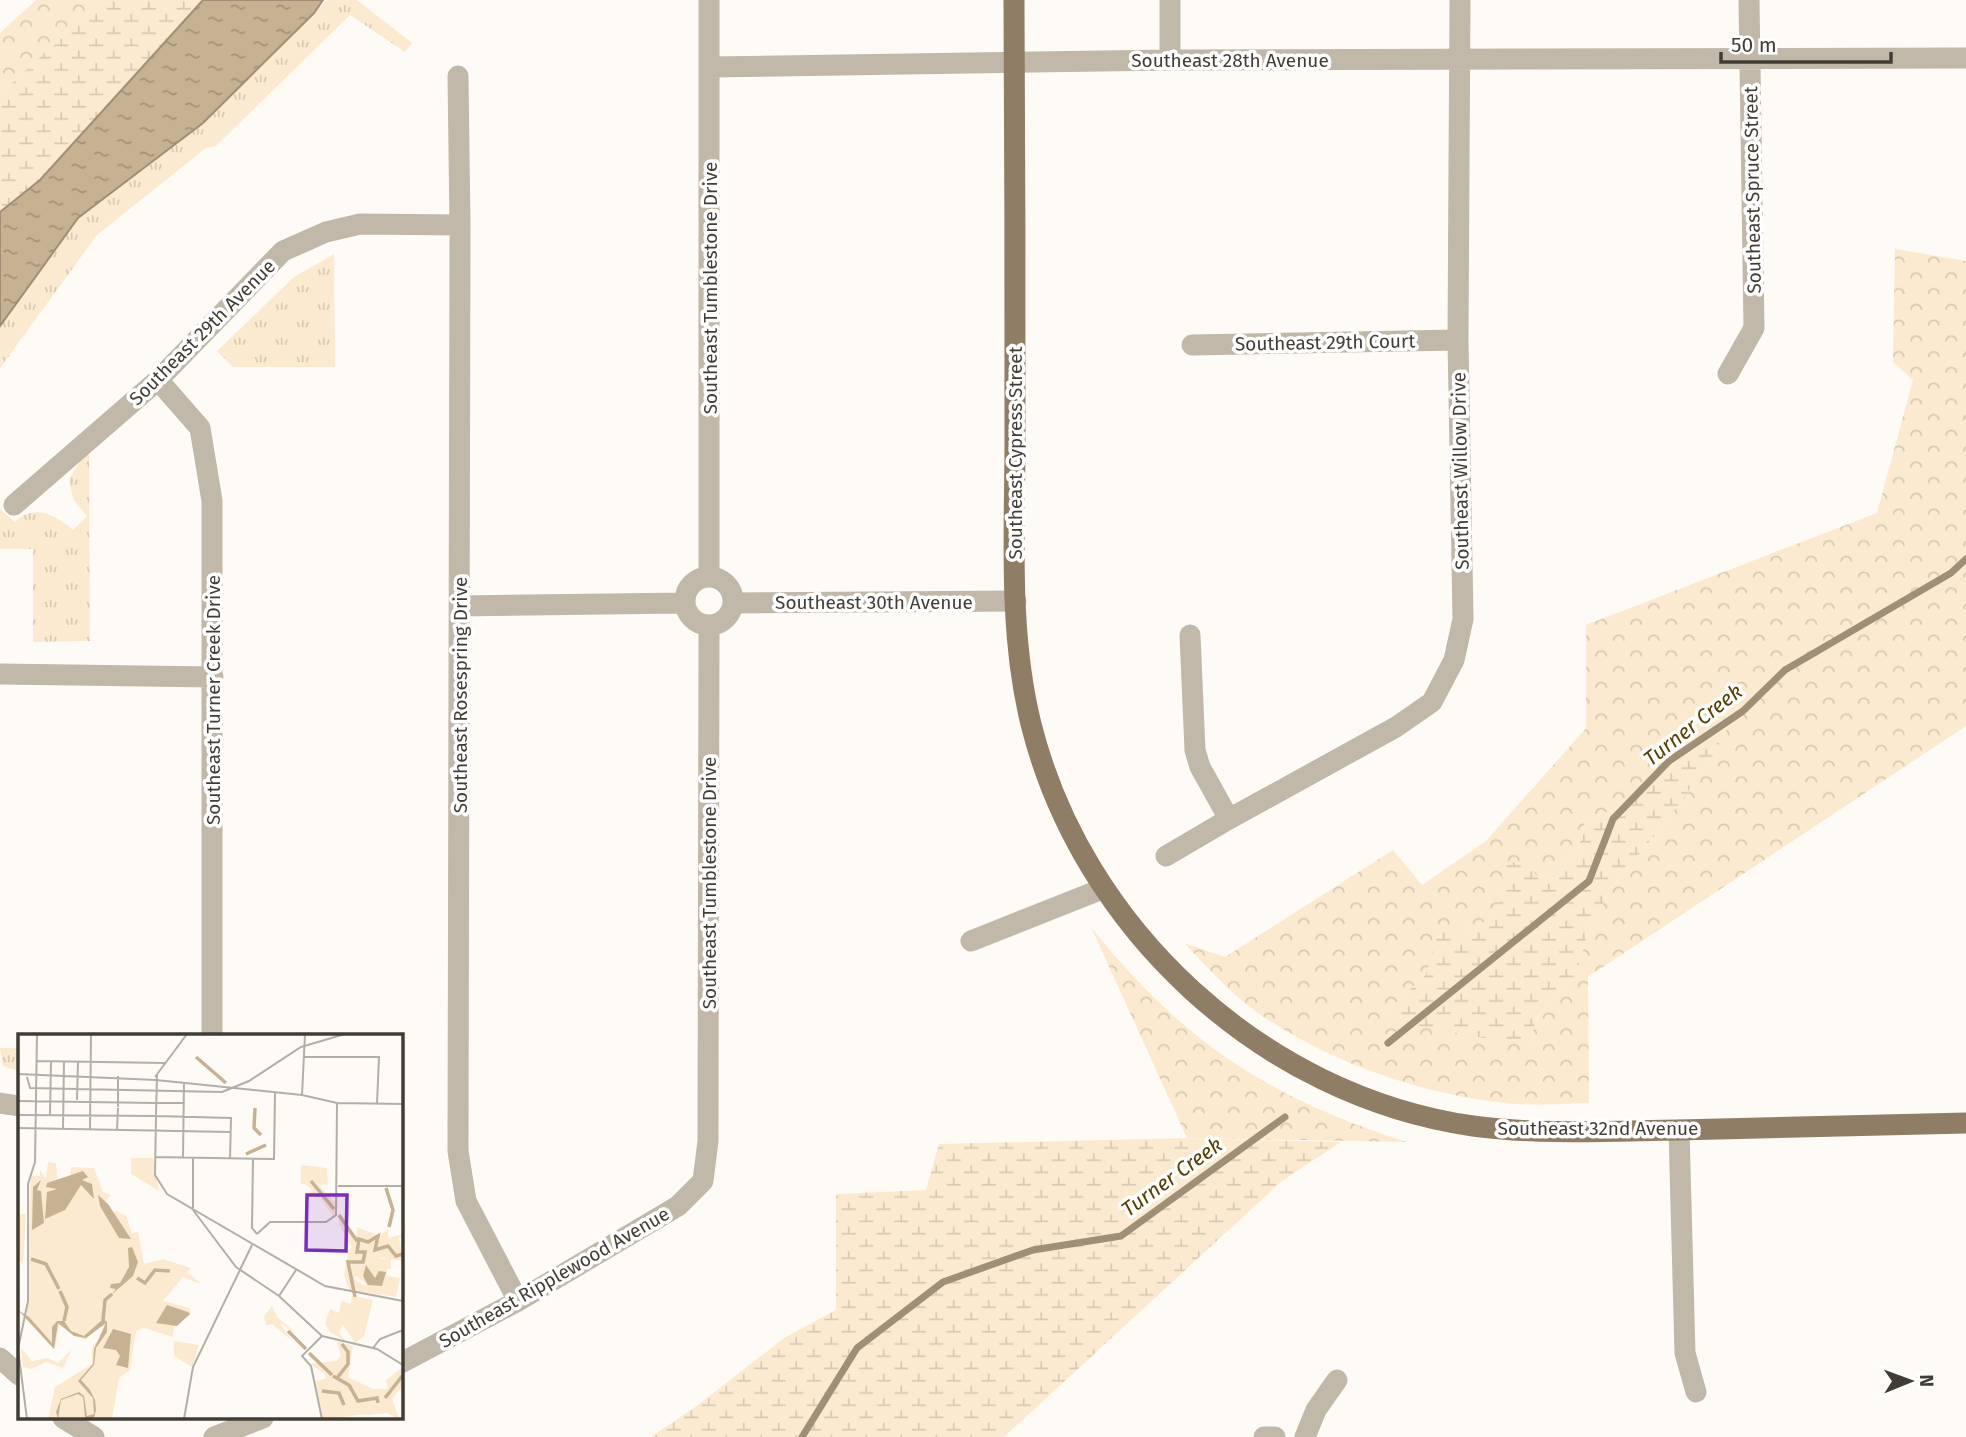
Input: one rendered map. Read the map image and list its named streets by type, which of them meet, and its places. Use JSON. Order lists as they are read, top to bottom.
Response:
{
  "streets": {
    "main road": ["Southeast Cypress Street", "Southeast 32nd Avenue"],
    "street": [
      "Southeast 28th Avenue",
      "Southeast Spruce Street",
      "Southeast Tumblestone Drive",
      "Southeast 29th Avenue",
      "Southeast 29th Court",
      "Southeast Willow Drive",
      "Southeast 30th Avenue",
      "Southeast Rosespring Drive",
      "Southeast Turner Creek Drive",
      "Southeast Ripplewood Avenue"
    ]
  },
  "crossings": [
    ["Southeast 28th Avenue", "Southeast Spruce Street"],
    ["Southeast 28th Avenue", "Southeast Tumblestone Drive"],
    ["Southeast 28th Avenue", "Southeast Cypress Street"],
    ["Southeast 28th Avenue", "Southeast Willow Drive"],
    ["Southeast Tumblestone Drive", "Southeast 30th Avenue"],
    ["Southeast Tumblestone Drive", "Southeast Ripplewood Avenue"],
    ["Southeast 29th Avenue", "Southeast Rosespring Drive"],
    ["Southeast 29th Avenue", "Southeast Turner Creek Drive"],
    ["Southeast 29th Court", "Southeast Willow Drive"],
    ["Southeast Cypress Street", "Southeast 30th Avenue"],
    ["Southeast Cypress Street", "Southeast 32nd Avenue"],
    ["Southeast Rosespring Drive", "Southeast Ripplewood Avenue"]
  ],
  "water": ["Turner Creek"],
  "scale_bar": "50 m",
  "north": "right"
}
